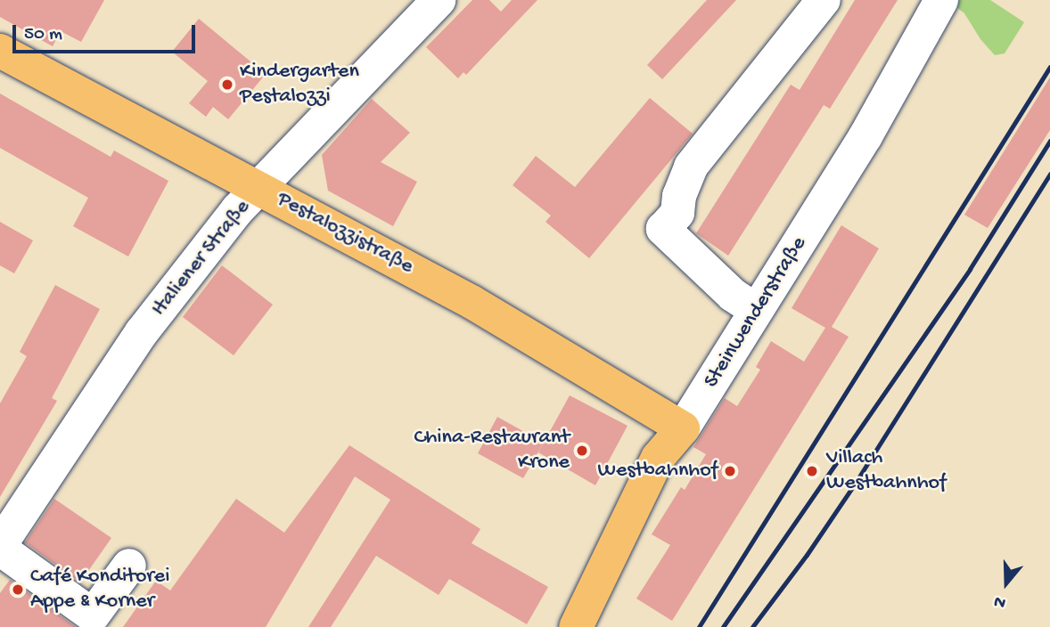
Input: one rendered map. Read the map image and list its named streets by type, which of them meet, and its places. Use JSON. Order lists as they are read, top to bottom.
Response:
{
  "streets": {
    "main road": ["Pestalozzistraße", "Steinwenderstraße"],
    "street": ["Italiener Straße"]
  },
  "crossings": [
    ["Pestalozzistraße", "Italiener Straße"],
    ["Pestalozzistraße", "Steinwenderstraße"]
  ],
  "places": [
    "Kindergarten Pestalozzi",
    "China-Restaurant Krone",
    "Westbahnhof",
    "Villach Westbahnhof",
    "Café Konditorei Appe & Korner"
  ],
  "scale_bar": "50 m",
  "north": "bottom"
}
